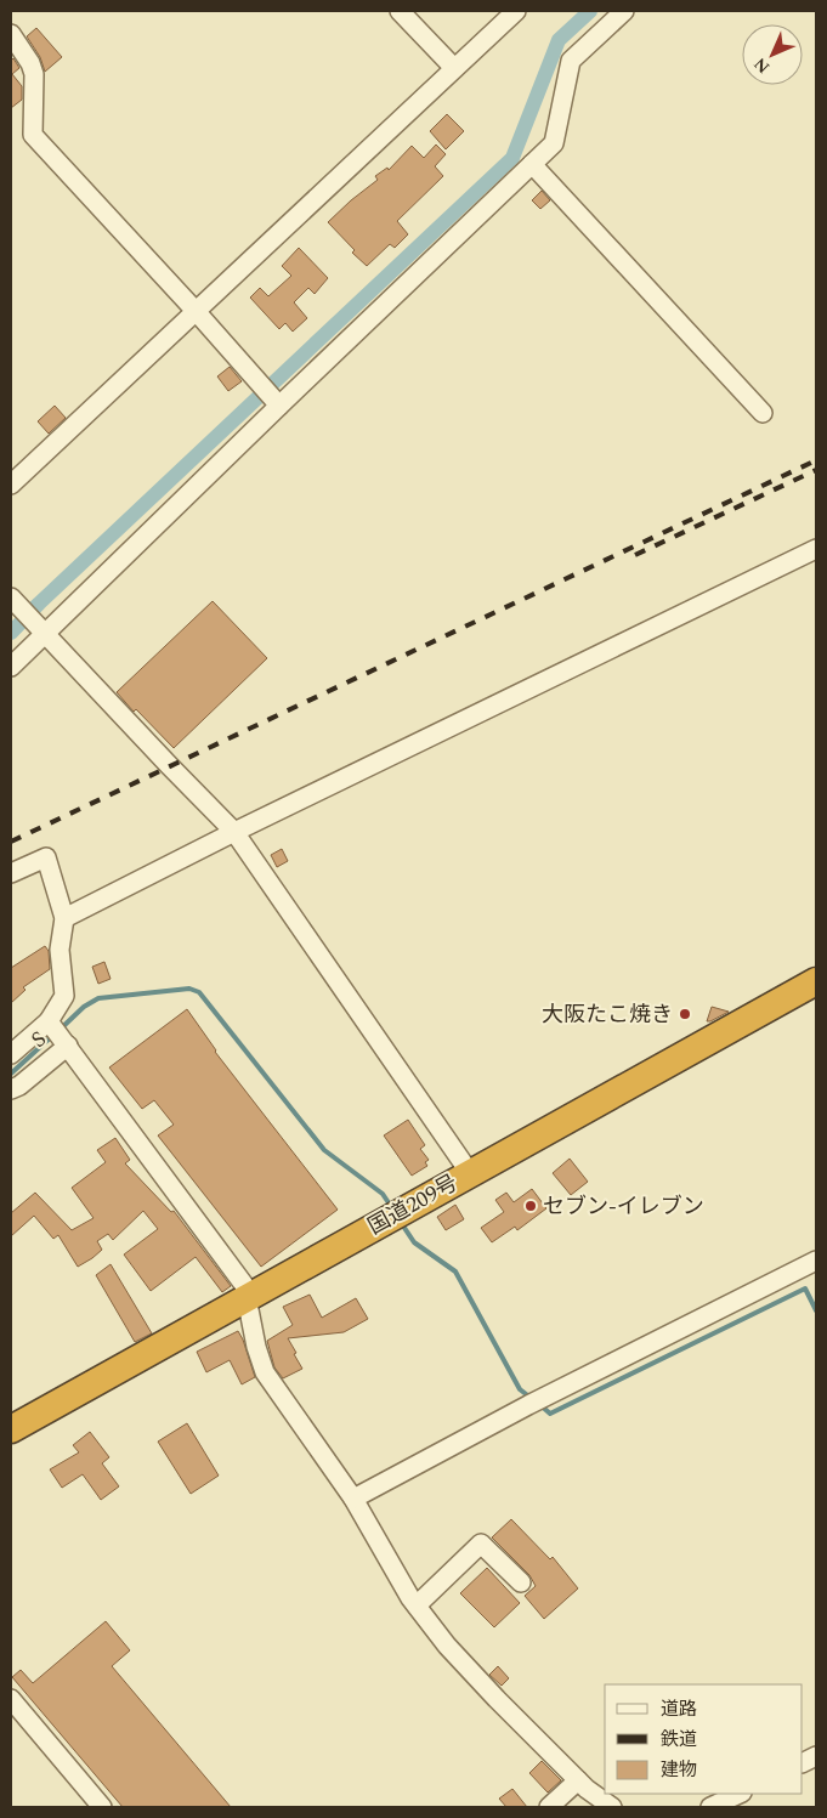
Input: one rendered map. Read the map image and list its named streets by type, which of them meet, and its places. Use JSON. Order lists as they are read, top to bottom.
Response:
{
  "streets": {
    "highway": ["国道209号"],
    "street": ["S"]
  },
  "places": ["大阪たこ焼き", "セブン-イレブン"],
  "legend": ["道路", "鉄道", "建物"],
  "north": "bottom left"
}
